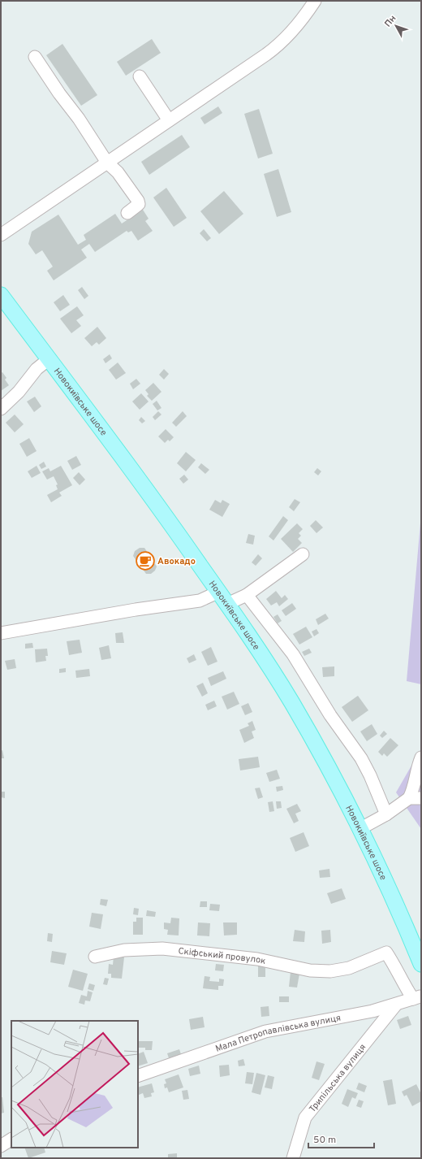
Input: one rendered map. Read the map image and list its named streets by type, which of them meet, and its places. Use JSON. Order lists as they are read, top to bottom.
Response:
{
  "streets": {
    "main road": ["Новокиївське шосе"],
    "street": ["Скіфський провулок", "Мала Петропавлівська вулиця", "Трипільська вулиця"]
  },
  "crossings": [
    ["Скіфський провулок", "Мала Петропавлівська вулиця"],
    ["Мала Петропавлівська вулиця", "Трипільська вулиця"]
  ],
  "places": {
    "cafe": ["Авокадо"]
  },
  "scale_bar": "50 m",
  "north": "top left"
}
